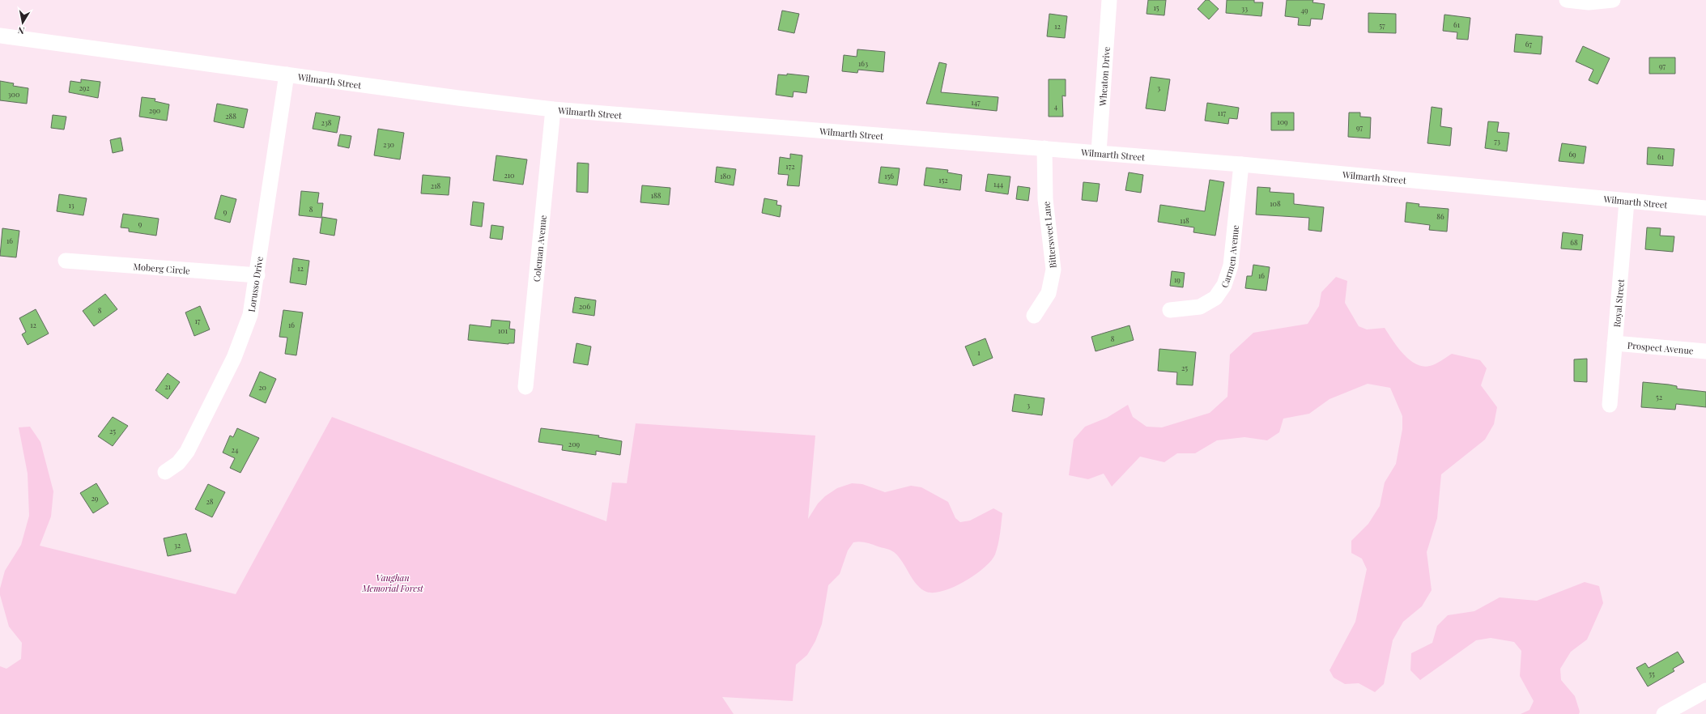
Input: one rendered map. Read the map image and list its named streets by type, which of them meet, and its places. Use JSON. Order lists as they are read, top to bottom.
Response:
{
  "streets": {
    "street": [
      "Wheaton Drive",
      "Wilmarth Street",
      "Bittersweet Lane",
      "Coleman Avenue",
      "Carmen Avenue",
      "Moberg Circle",
      "Lorusso Drive",
      "Royal Street",
      "Prospect Avenue"
    ]
  },
  "crossings": [
    ["Wheaton Drive", "Wilmarth Street"],
    ["Wilmarth Street", "Bittersweet Lane"],
    ["Wilmarth Street", "Coleman Avenue"],
    ["Wilmarth Street", "Carmen Avenue"],
    ["Wilmarth Street", "Lorusso Drive"],
    ["Wilmarth Street", "Royal Street"],
    ["Moberg Circle", "Lorusso Drive"],
    ["Royal Street", "Prospect Avenue"]
  ],
  "parks": ["Vaughan Memorial Forest"],
  "house_numbers": [
    "15",
    "33",
    "49",
    "61",
    "57",
    "12",
    "67",
    "163",
    "97",
    "292",
    "3",
    "300",
    "147",
    "4",
    "290",
    "117",
    "288",
    "109",
    "238",
    "97",
    "73",
    "230",
    "69",
    "61",
    "172",
    "210",
    "180",
    "156",
    "152",
    "144",
    "218",
    "188",
    "108",
    "13",
    "8",
    "9",
    "86",
    "118",
    "9",
    "16",
    "68",
    "12",
    "16",
    "19",
    "206",
    "8",
    "17",
    "12",
    "16",
    "101",
    "8",
    "1",
    "25",
    "21",
    "20",
    "52",
    "3",
    "25",
    "209",
    "24",
    "29",
    "28",
    "32",
    "55"
  ],
  "north": "bottom"
}
